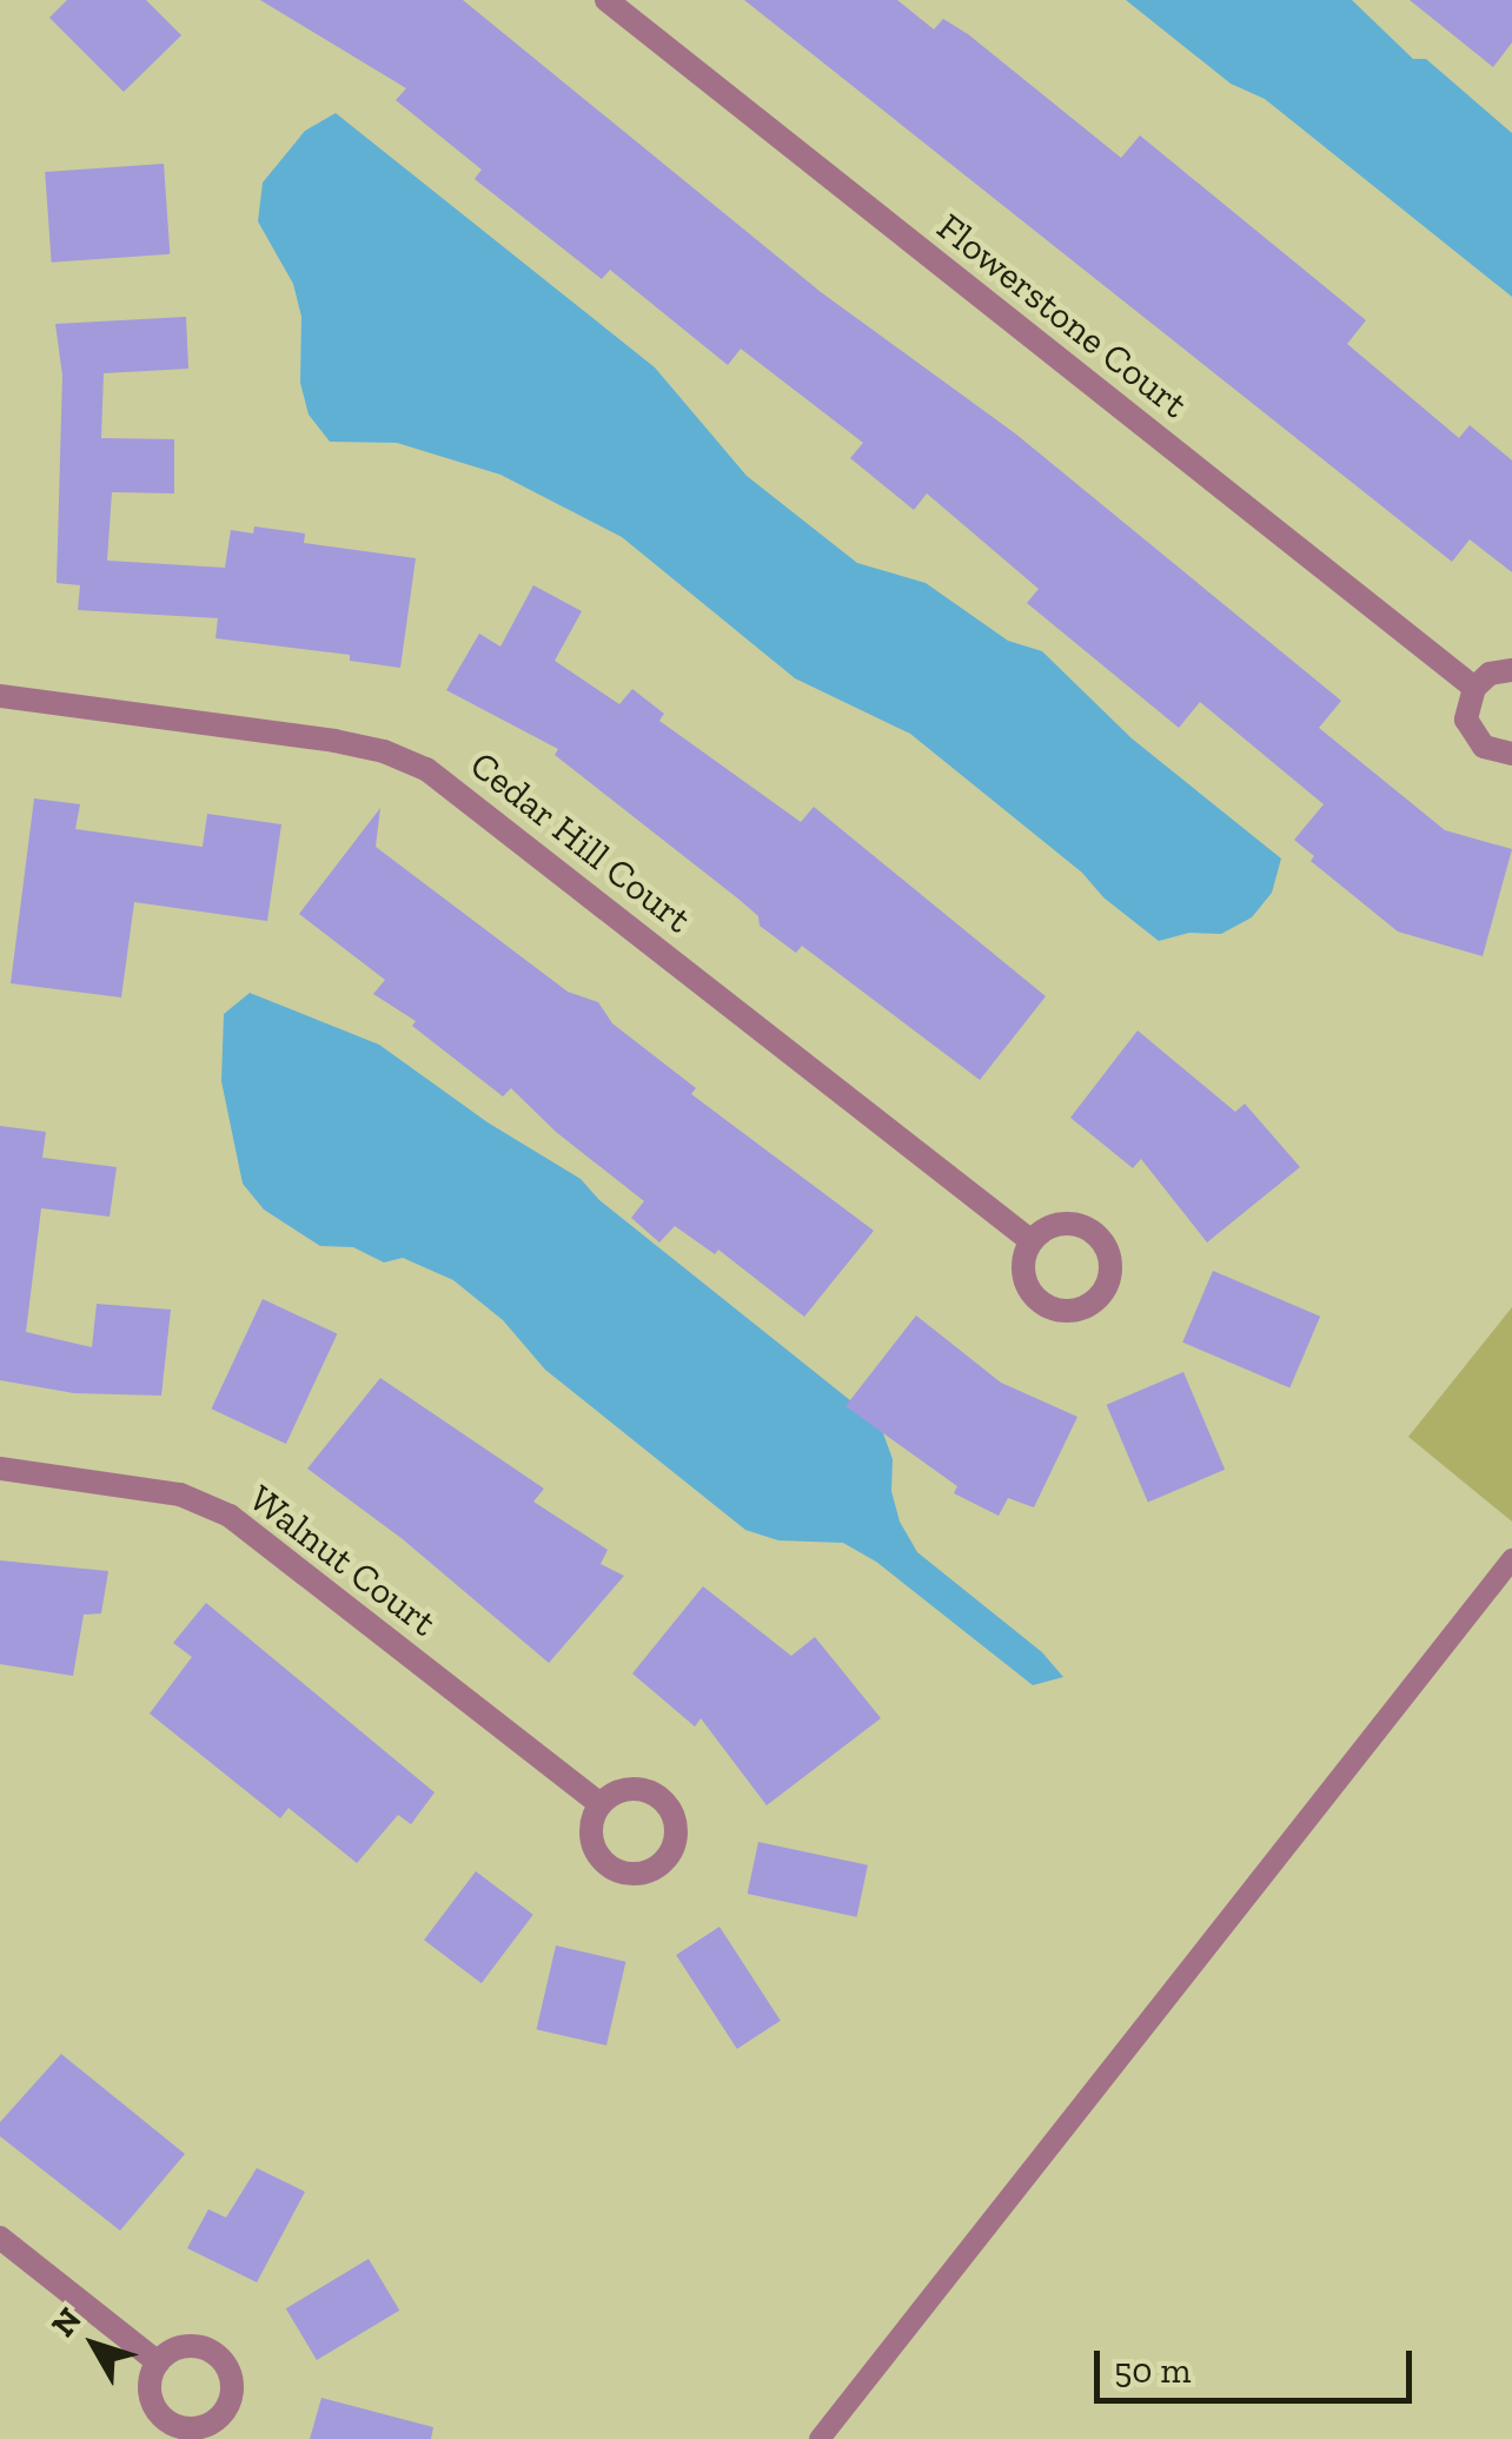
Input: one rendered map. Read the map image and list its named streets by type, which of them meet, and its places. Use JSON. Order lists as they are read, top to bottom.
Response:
{
  "streets": {
    "street": ["Flowerstone Court", "Cedar Hill Court", "Walnut Court"]
  },
  "scale_bar": "50 m",
  "north": "top left"
}
